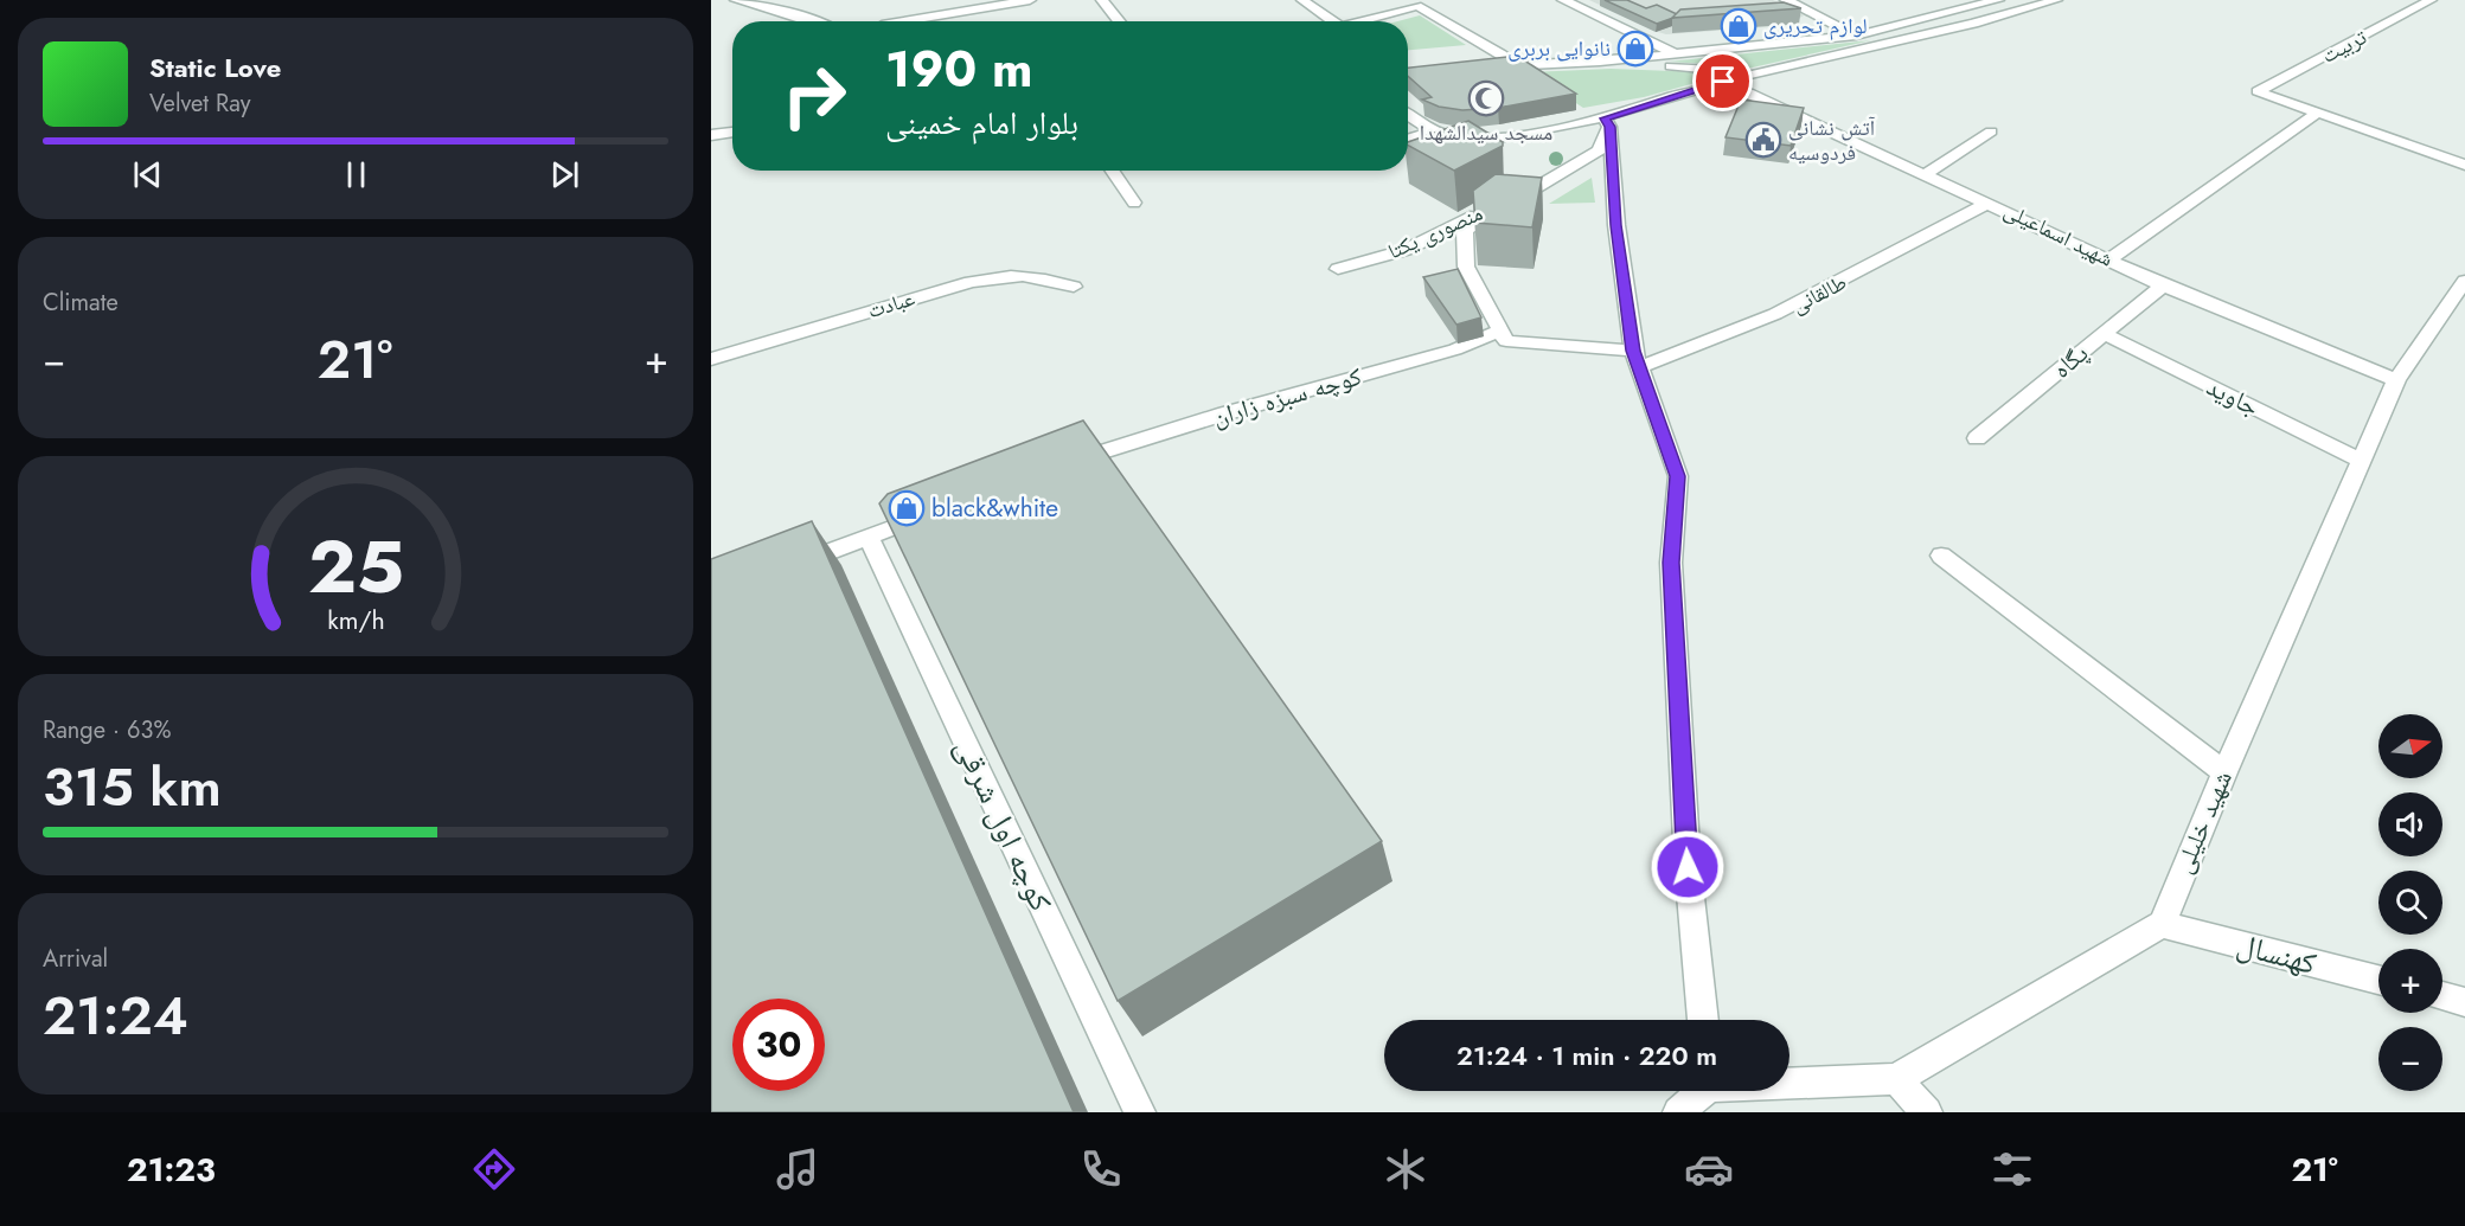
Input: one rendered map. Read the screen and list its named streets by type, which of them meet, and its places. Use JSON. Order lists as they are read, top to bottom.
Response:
{
  "streets": {
    "street": [
      "تربیت",
      "منصوری یکتا",
      "شهید اسماعیلی",
      "طالقانی",
      "عبادت",
      "پگاه",
      "کوچه سبزه زاران",
      "جاوید",
      "شهید خلیلی",
      "کوچه اول شرقی",
      "کهنسال"
    ]
  },
  "crossings": [
    ["شهید اسماعیلی", "طالقانی"],
    ["شهید اسماعیلی", "پگاه"],
    ["شهید اسماعیلی", "شهید خلیلی"],
    ["پگاه", "جاوید"],
    ["جاوید", "شهید خلیلی"],
    ["شهید خلیلی", "کهنسال"]
  ],
  "places": {
    "shop": ["لوازم تحریری", "نانوایی بربری", "black&white"],
    "mosque": ["مسجد سیدالشهدا"],
    "public building": ["آتش نشانی فردوسیه"]
  },
  "north": "right",
  "page": {
    "turn": ["190 m", "بلوار امام خمینی"],
    "song": ["Static Love", "Velvet Ray"],
    "tile": [
      "Climate",
      ["Range · 63%", "315 km"],
      ["Arrival", "21:24"]
    ],
    "heat": ["−", "21°", "+"],
    "map_buttons": ["+", "−"],
    "limit": "30",
    "trip": "21:24 · 1 min · 220 m",
    "tabs": ["21:23", "21°"],
    "gauge": ["25", "km/h"]
  }
}
